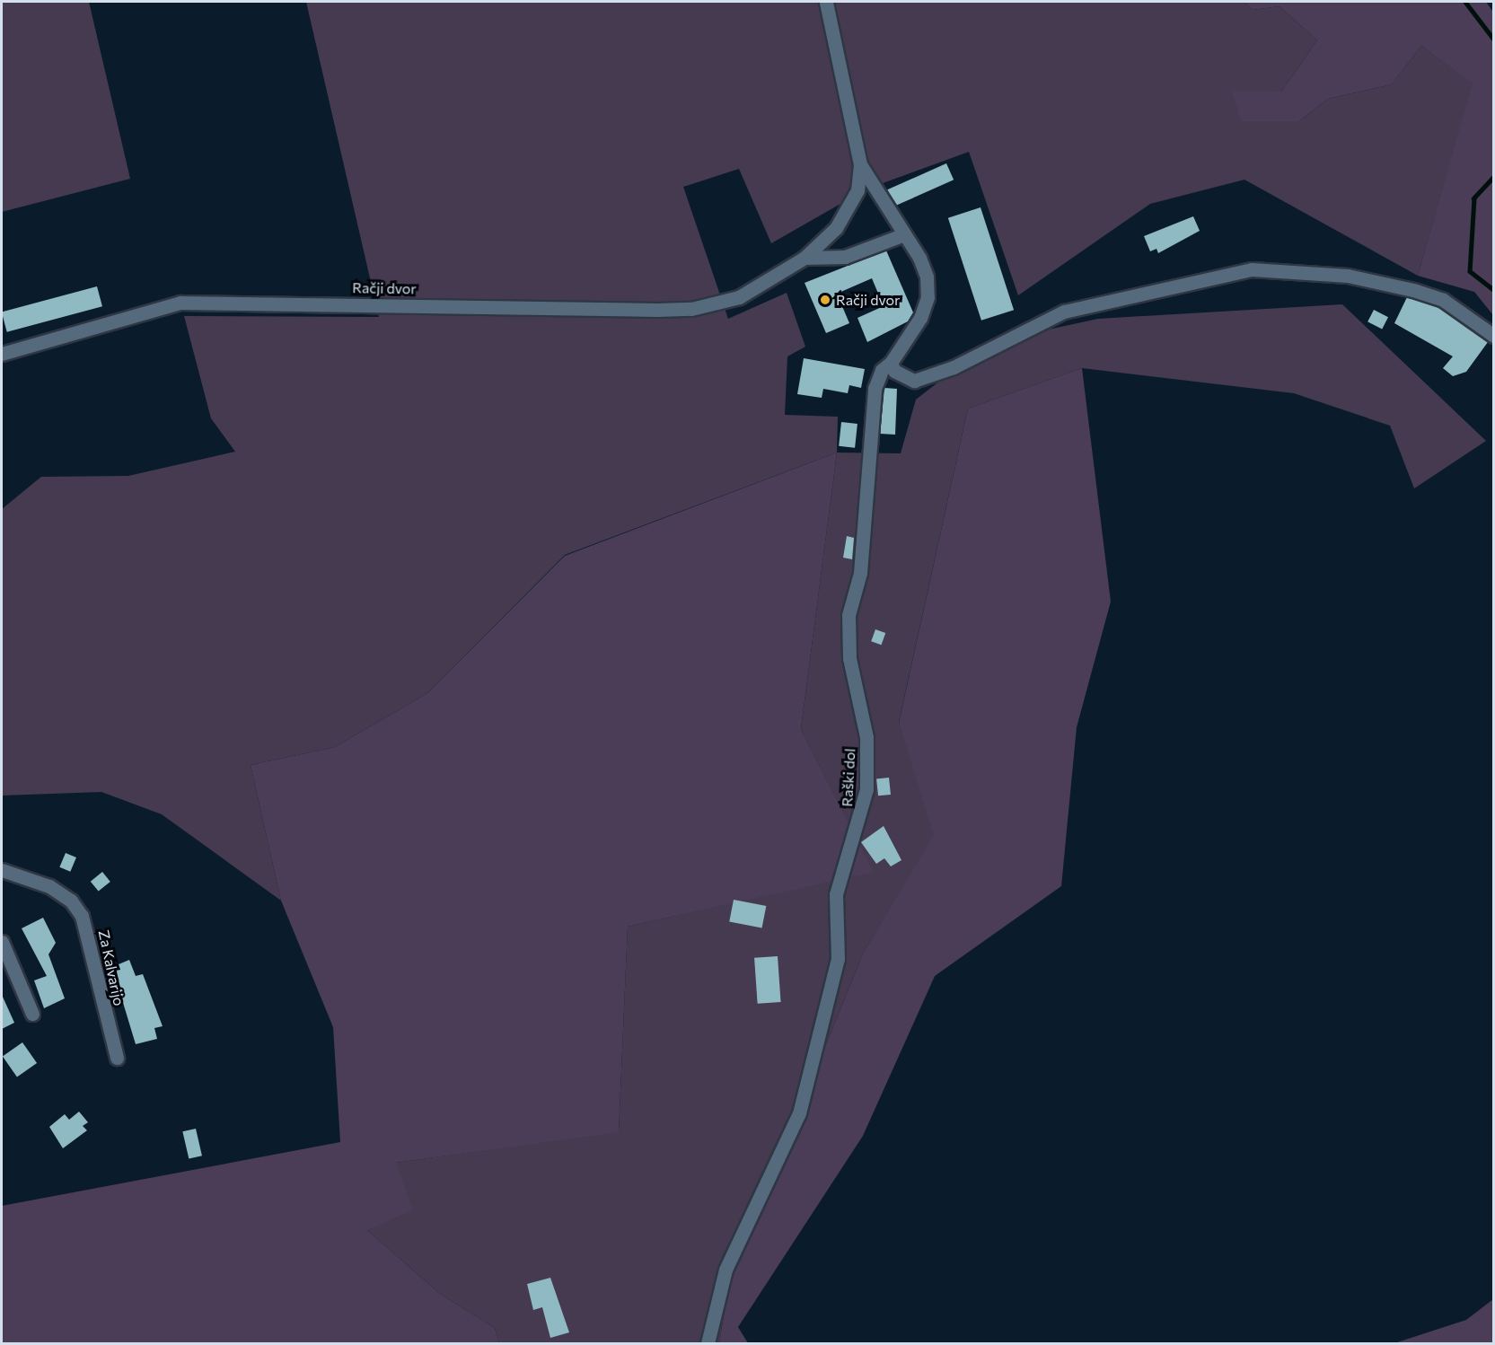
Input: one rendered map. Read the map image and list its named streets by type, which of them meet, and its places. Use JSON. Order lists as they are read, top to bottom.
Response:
{
  "streets": {
    "street": ["Račji dvor", "Raški dol", "Za Kalvarijo"]
  },
  "crossings": [
    ["Račji dvor", "Raški dol"]
  ],
  "places": ["Račji dvor"]
}
